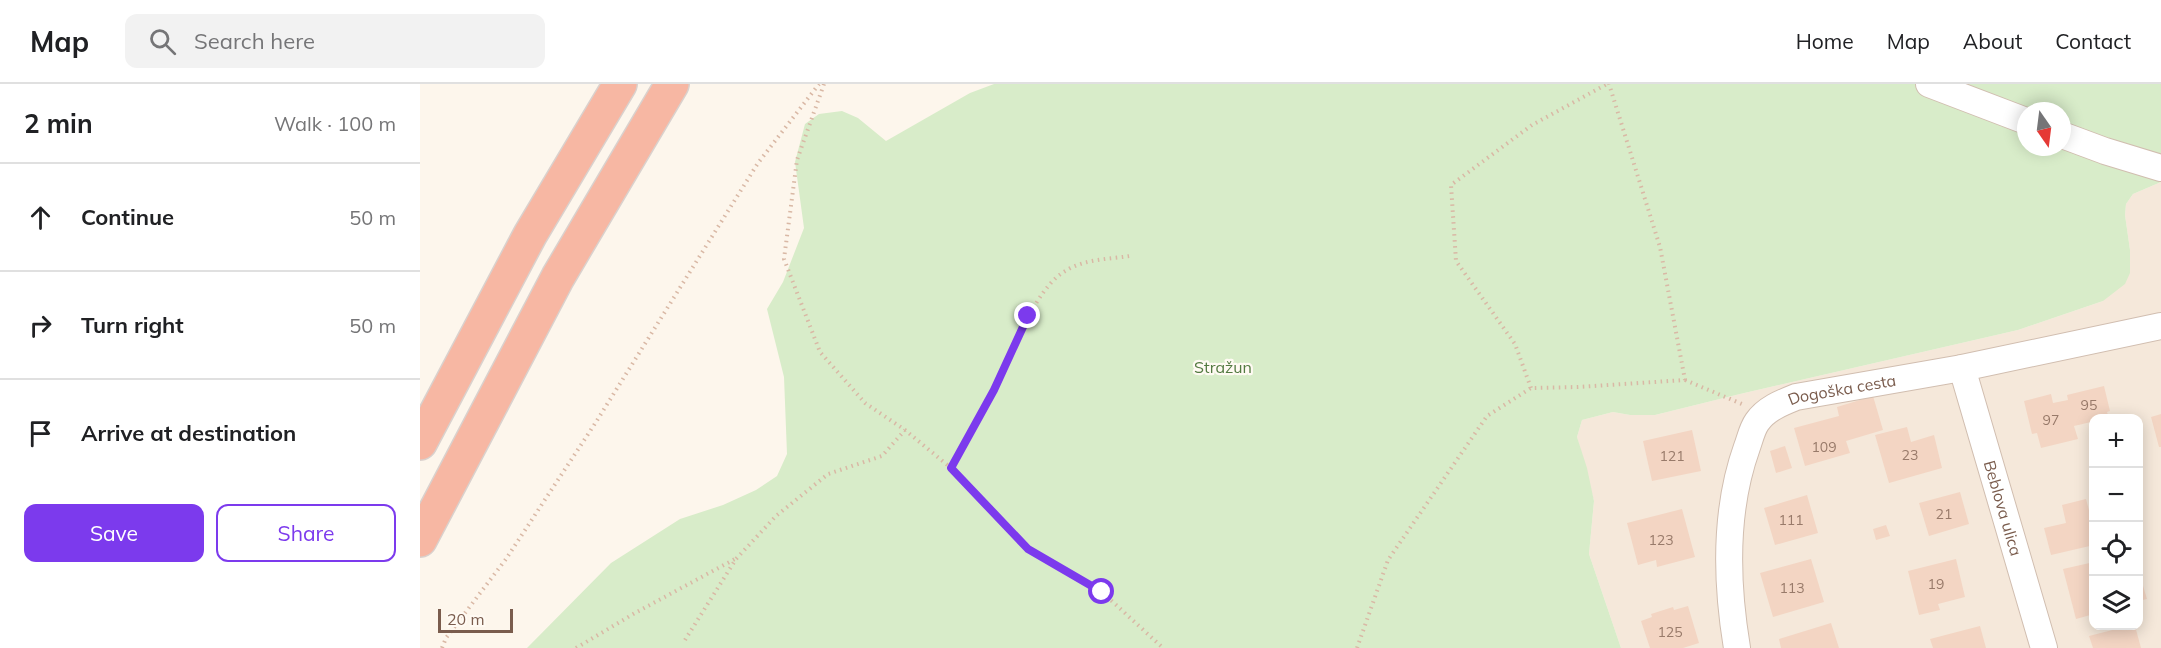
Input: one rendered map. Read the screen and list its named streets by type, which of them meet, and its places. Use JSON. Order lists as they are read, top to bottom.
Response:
{
  "streets": {
    "street": ["Dogoška cesta", "Beblova ulica"]
  },
  "crossings": [
    ["Dogoška cesta", "Beblova ulica"]
  ],
  "parks": ["Stražun"],
  "house_numbers": [
    "95",
    "97",
    "109",
    "23",
    "121",
    "21",
    "111",
    "123",
    "19",
    "113",
    "125"
  ],
  "scale_bar": "20 m",
  "north": "bottom",
  "page": {
    "header": "Map",
    "search": "Search here",
    "nav": [
      "Home",
      "Map",
      "About",
      "Contact"
    ],
    "heading": ["2 min", "Walk · 100 m"],
    "list": [
      ["Continue", "50 m"],
      ["Turn right", "50 m"],
      "Arrive at destination"
    ],
    "map_buttons": ["+", "−"],
    "buttons": ["Save", "Share"],
    "scale": "20 m"
  }
}
